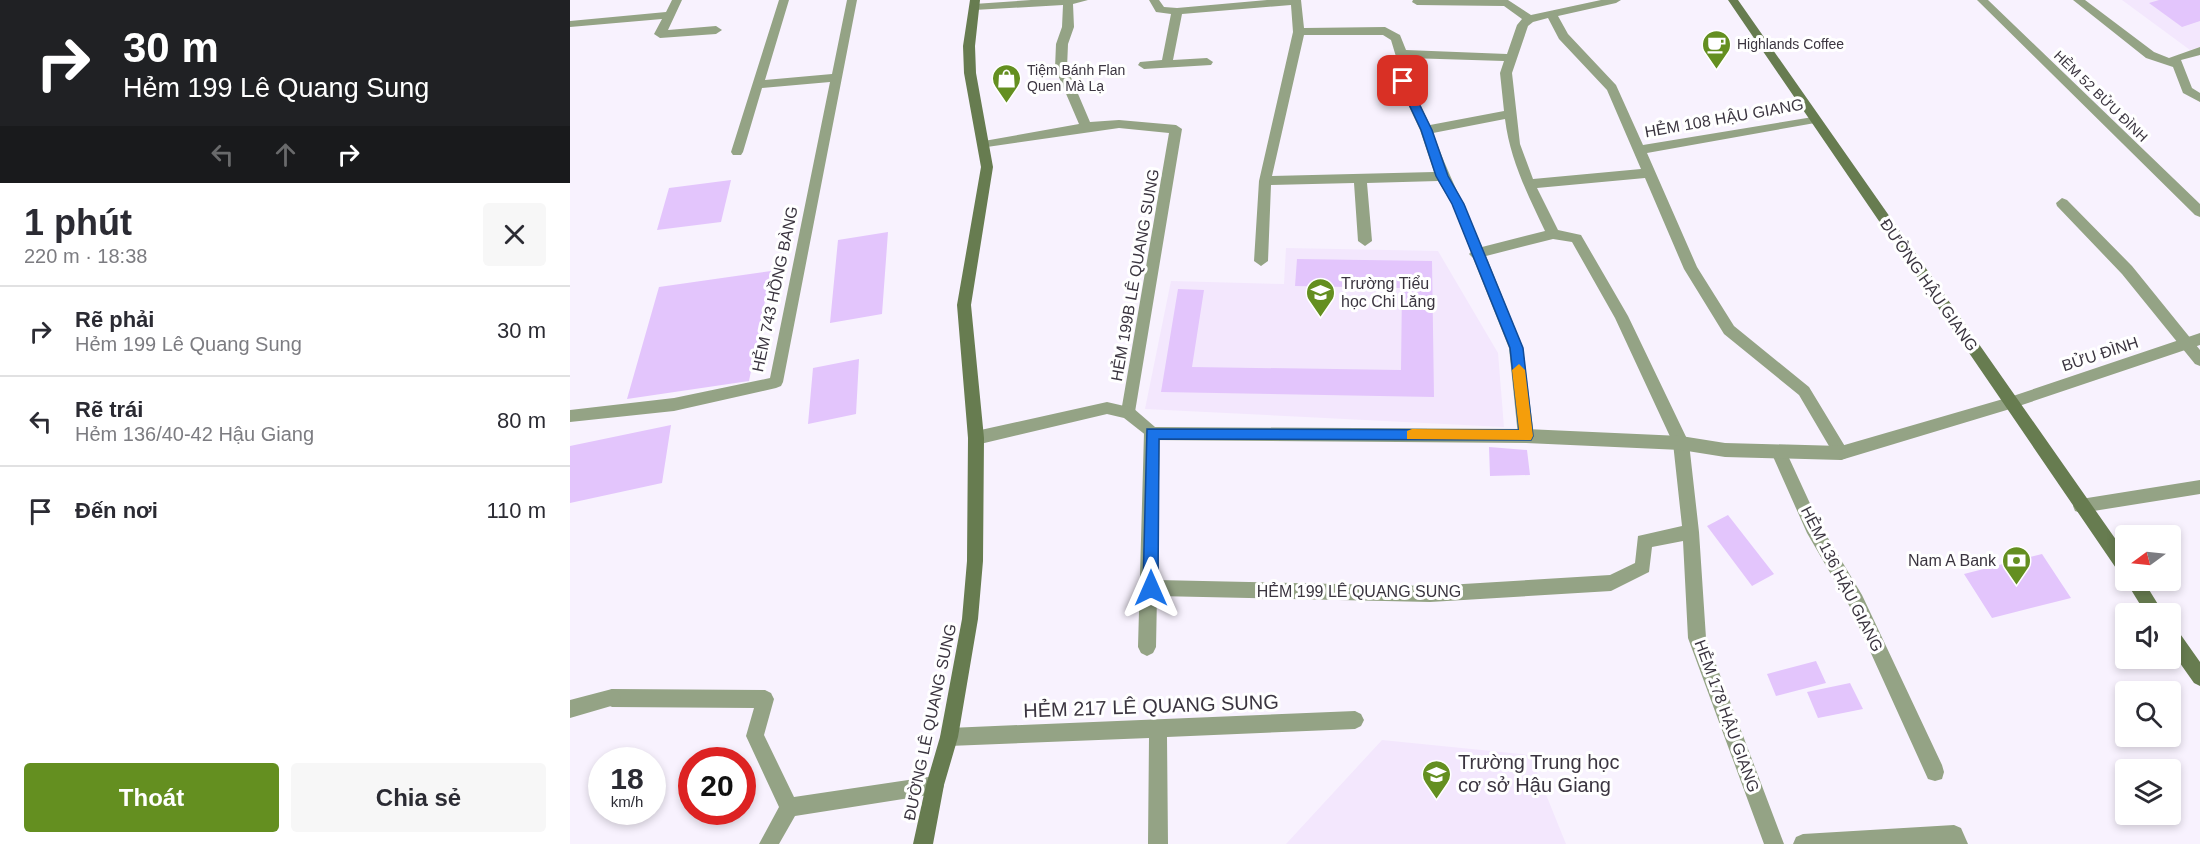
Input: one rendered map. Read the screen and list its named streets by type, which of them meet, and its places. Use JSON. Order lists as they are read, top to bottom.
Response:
{
  "streets": {
    "street": [
      "HẺM 52 BỬU ĐÌNH",
      "HẺM 108 HẬU GIANG",
      "HẺM 199B LÊ QUANG SUNG",
      "ĐƯỜNG HẬU GIANG",
      "HẺM 743 HỒNG BÀNG",
      "BỬU ĐÌNH",
      "HẺM 136 HẬU GIANG",
      "HẺM 199 LÊ QUANG SUNG",
      "HẺM 217 LÊ QUANG SUNG",
      "HẺM 178 HẬU GIANG",
      "ĐƯỜNG LÊ QUANG SUNG"
    ]
  },
  "crossings": [
    ["HẺM 108 HẬU GIANG", "ĐƯỜNG HẬU GIANG"],
    ["ĐƯỜNG HẬU GIANG", "BỬU ĐÌNH"],
    ["HẺM 199 LÊ QUANG SUNG", "HẺM 178 HẬU GIANG"],
    ["HẺM 217 LÊ QUANG SUNG", "ĐƯỜNG LÊ QUANG SUNG"]
  ],
  "places": {
    "cafe": ["Highlands Coffee"],
    "shop": ["Tiệm Bánh Flan Quen Mà Lạ"],
    "school or university": ["Trường Tiểu học Chi Lăng", "Trường Trung học cơ sở Hậu Giang"],
    "bank": ["Nam A Bank"]
  },
  "north": "left",
  "page": {
    "turn": ["30 m", "Hẻm 199 Lê Quang Sung"],
    "heading": ["1 phút", "220 m · 18:38"],
    "list": [
      {
        "name": "Rẽ phải",
        "note": "Hẻm 199 Lê Quang Sung",
        "value": "30 m"
      },
      {
        "name": "Rẽ trái",
        "note": "Hẻm 136/40-42 Hậu Giang",
        "value": "80 m"
      },
      {
        "name": "Đến nơi",
        "value": "110 m"
      }
    ],
    "speed": "18 km/h",
    "limit": "20",
    "buttons": ["Thoát", "Chia sẻ"]
  }
}
